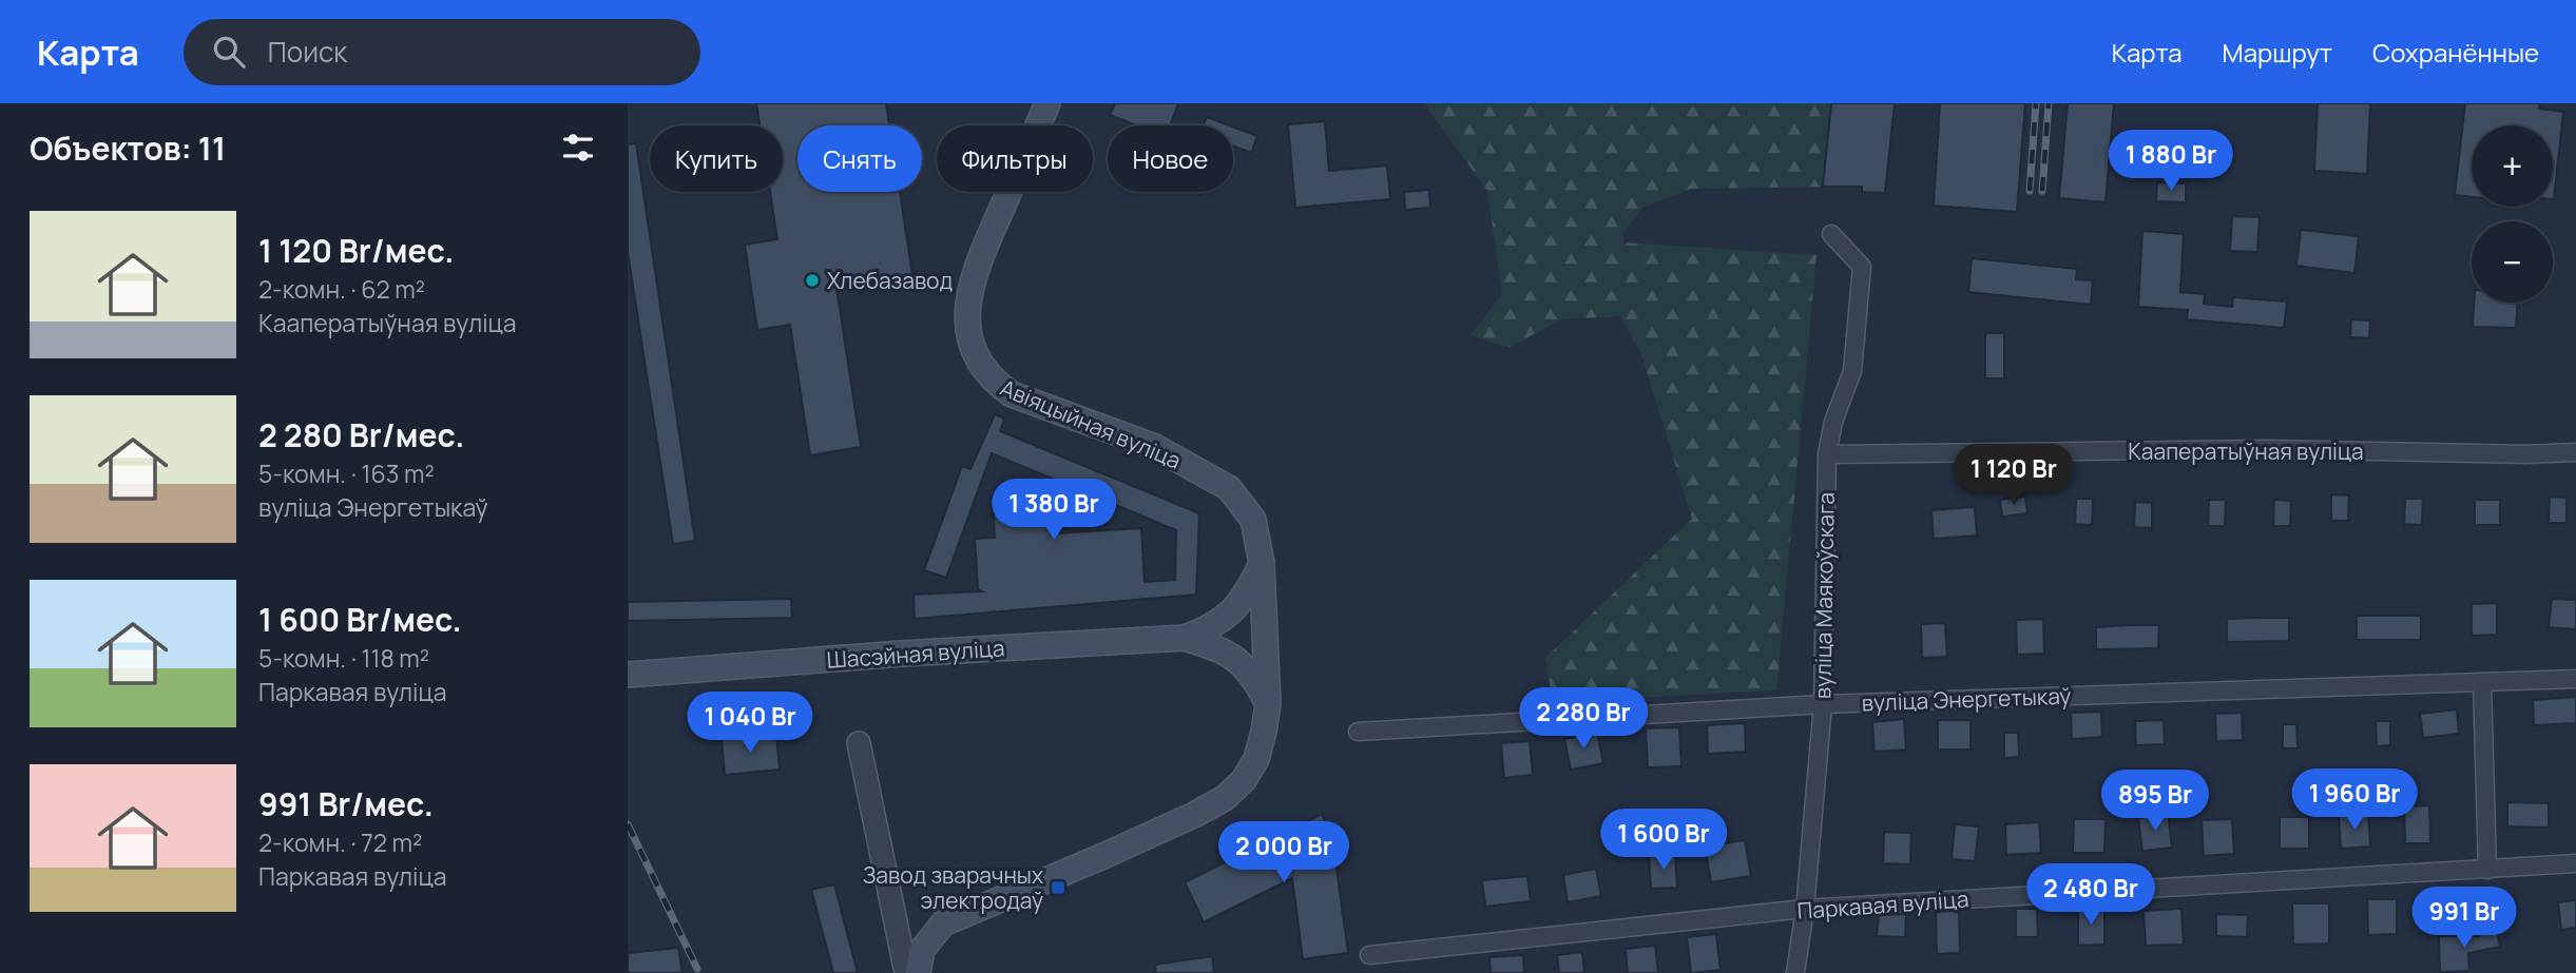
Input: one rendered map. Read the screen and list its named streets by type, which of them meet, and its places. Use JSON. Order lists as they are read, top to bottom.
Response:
{
  "streets": {
    "main road": ["Авіяцыйная вуліца", "Шасэйная вуліца"],
    "street": [
      "Кааператыўная вуліца",
      "вуліца Маякоўскага",
      "вуліца Энергетыкаў",
      "Паркавая вуліца"
    ]
  },
  "crossings": [
    ["Кааператыўная вуліца", "вуліца Маякоўскага"],
    ["вуліца Маякоўскага", "вуліца Энергетыкаў"],
    ["вуліца Маякоўскага", "Паркавая вуліца"]
  ],
  "places": {
    "other": ["Хлебазавод"],
    "transit": ["Завод зварачных электродаў"]
  },
  "page": {
    "header": "Карта",
    "search": "Поиск",
    "nav": ["Карта", "Маршрут", "Сохранённые"],
    "heading": "Объектов: 11",
    "map_buttons": ["+", "−"],
    "chip": [
      "Купить",
      "Снять",
      "Фильтры",
      "Новое"
    ],
    "price": [
      "1 880 Br",
      "1 120 Br",
      "1 380 Br",
      "2 280 Br",
      "1 040 Br",
      "1 960 Br",
      "895 Br",
      "1 600 Br",
      "2 000 Br",
      "2 480 Br",
      "991 Br"
    ],
    "list": [
      {
        "name": "1 120 Br/мес.",
        "note": "2-комн. · 62 m² · Кааператыўная вуліца"
      },
      {
        "name": "2 280 Br/мес.",
        "note": "5-комн. · 163 m² · вуліца Энергетыкаў"
      },
      {
        "name": "1 600 Br/мес.",
        "note": "5-комн. · 118 m² · Паркавая вуліца"
      },
      {
        "name": "991 Br/мес.",
        "note": "2-комн. · 72 m² · Паркавая вуліца"
      }
    ]
  }
}
